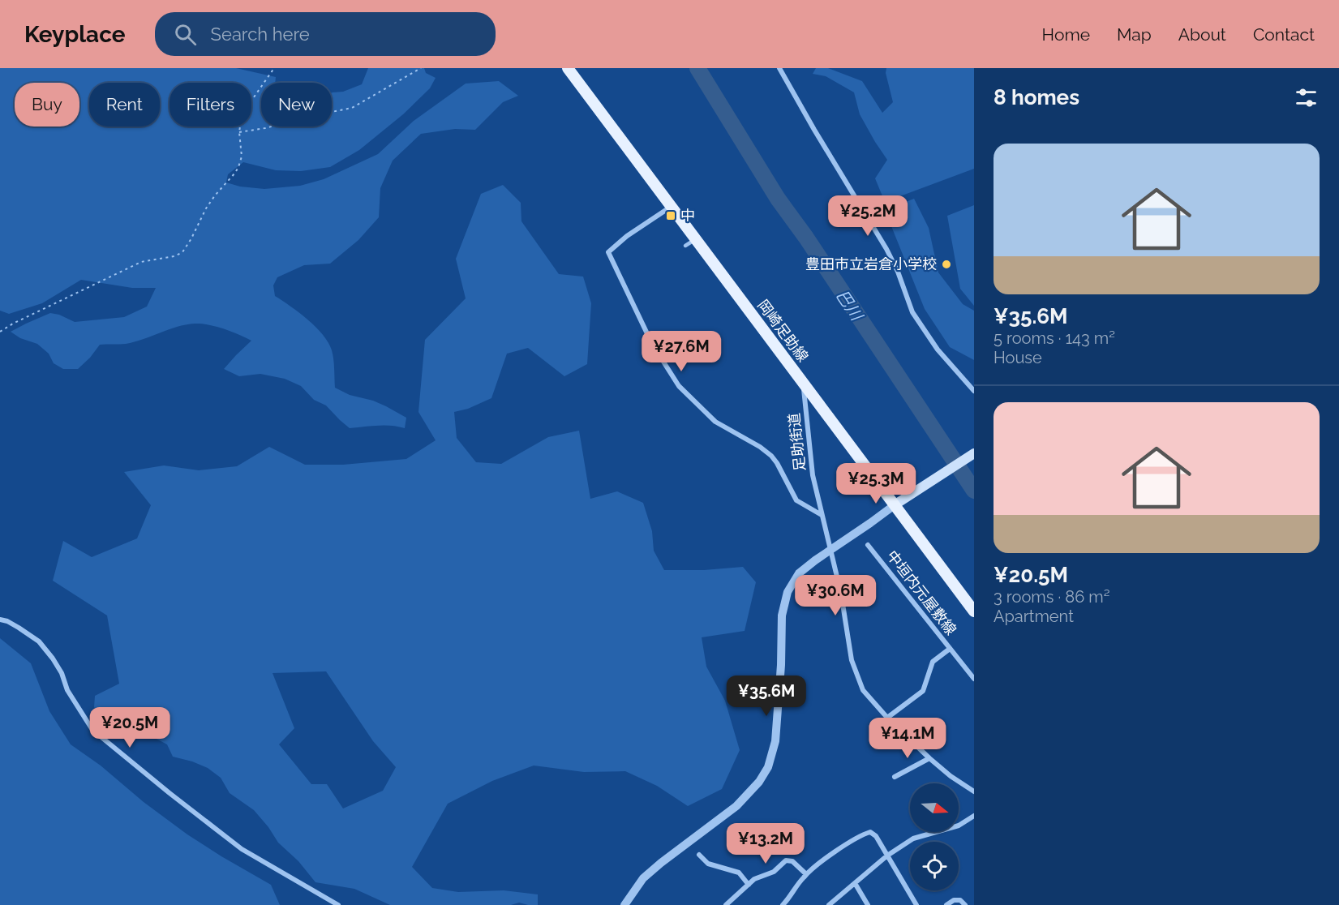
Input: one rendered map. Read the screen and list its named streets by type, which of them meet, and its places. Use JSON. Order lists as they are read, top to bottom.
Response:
{
  "streets": {
    "main road": ["岡崎足助線"],
    "street": ["足助街道", "中垣内元屋敷線"]
  },
  "crossings": [
    ["岡崎足助線", "足助街道"]
  ],
  "water": ["巴川"],
  "places": {
    "transit": ["中"],
    "other": ["豊田市立岩倉小学校"]
  },
  "north": "right",
  "page": {
    "header": "Keyplace",
    "search": "Search here",
    "nav": [
      "Home",
      "Map",
      "About",
      "Contact"
    ],
    "heading": "8 homes",
    "chip": [
      "Buy",
      "Rent",
      "Filters",
      "New"
    ],
    "list": [
      {
        "name": "¥35.6M",
        "note": "5 rooms · 143 m² · House"
      },
      {
        "name": "¥20.5M",
        "note": "3 rooms · 86 m² · Apartment"
      }
    ],
    "price": [
      "¥25.2M",
      "¥27.6M",
      "¥25.3M",
      "¥30.6M",
      "¥35.6M",
      "¥20.5M",
      "¥14.1M",
      "¥13.2M"
    ]
  }
}
